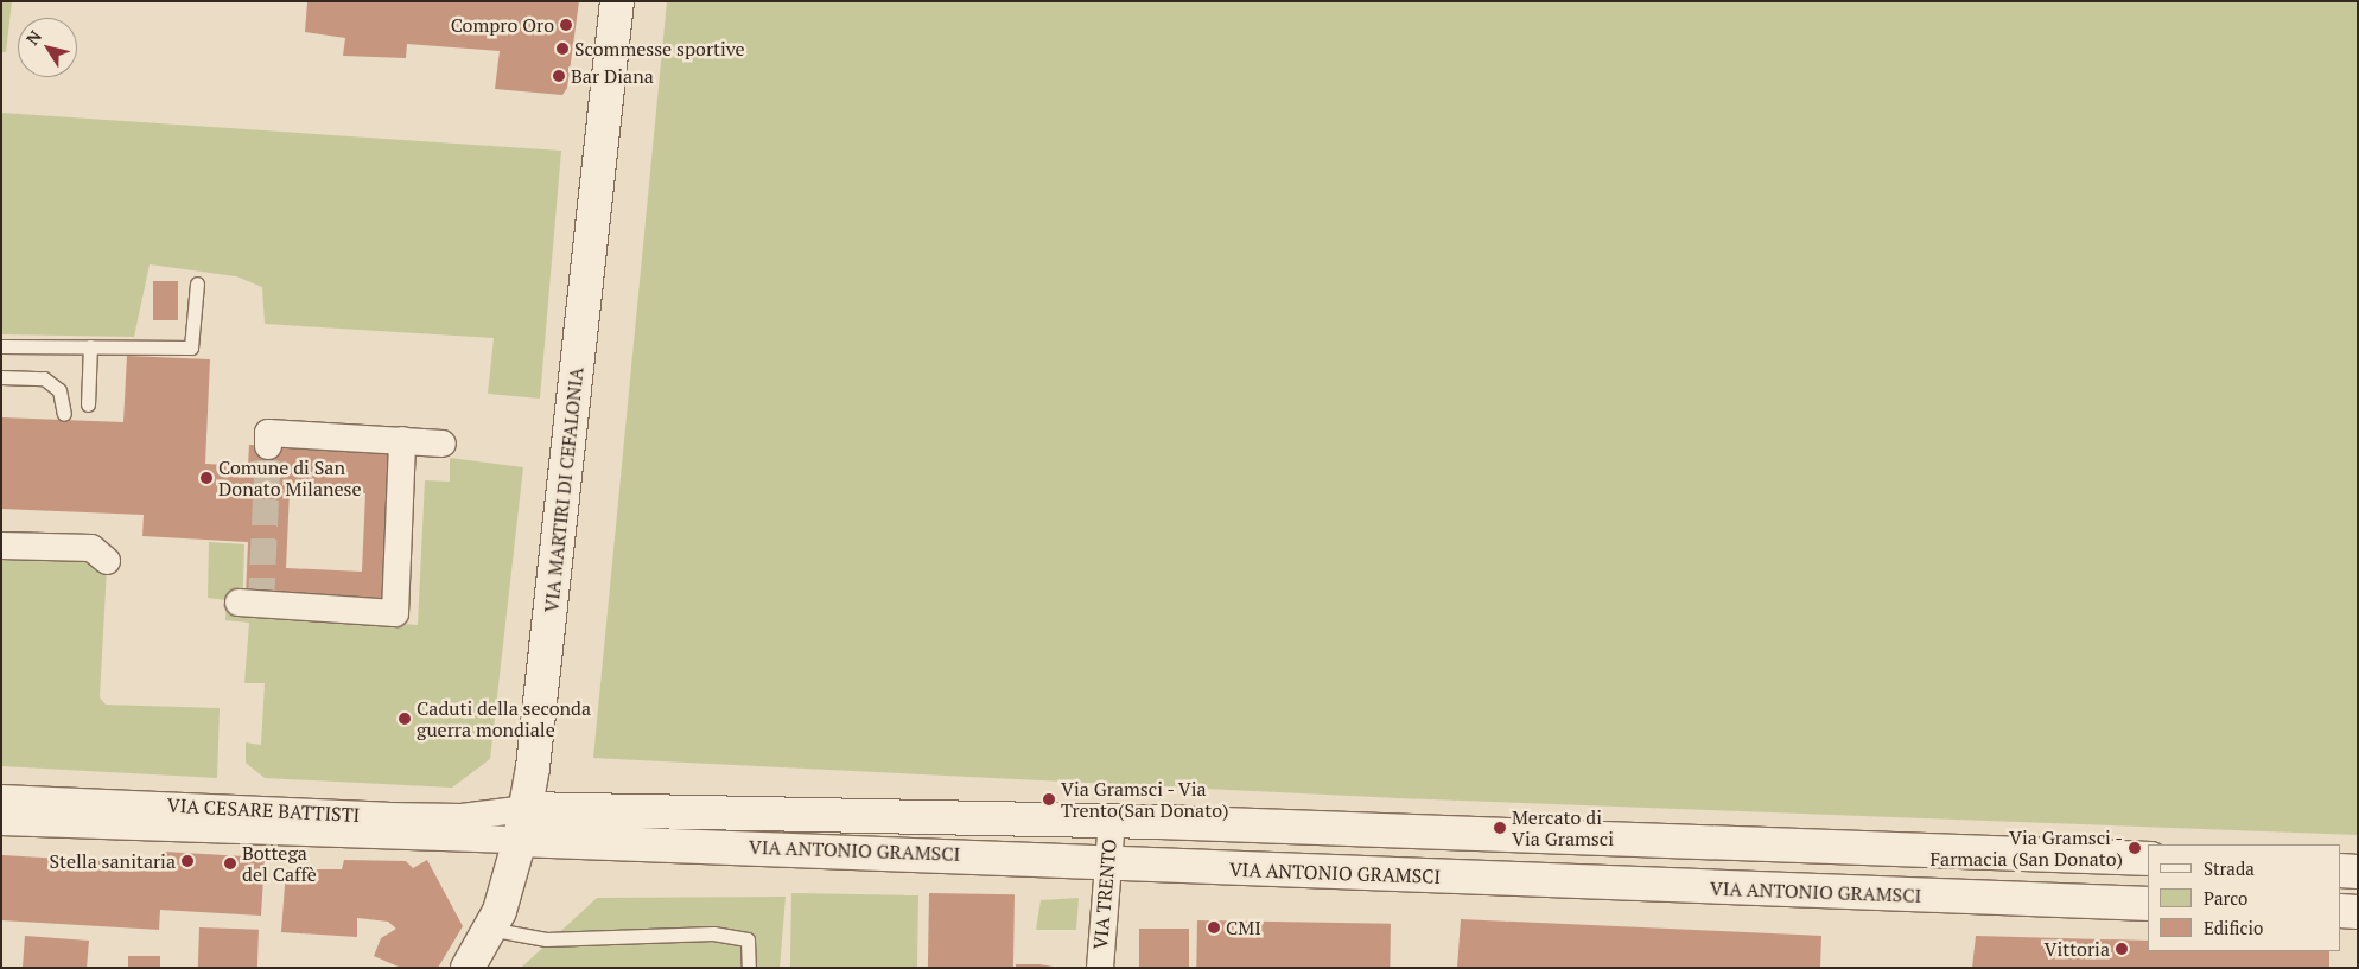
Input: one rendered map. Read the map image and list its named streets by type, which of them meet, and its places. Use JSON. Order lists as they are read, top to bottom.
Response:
{
  "streets": {
    "street": [
      "VIA MARTIRI DI CEFALONIA",
      "VIA CESARE BATTISTI",
      "VIA ANTONIO GRAMSCI",
      "VIA TRENTO"
    ]
  },
  "crossings": [
    ["VIA MARTIRI DI CEFALONIA", "VIA CESARE BATTISTI"],
    ["VIA MARTIRI DI CEFALONIA", "VIA ANTONIO GRAMSCI"],
    ["VIA CESARE BATTISTI", "VIA ANTONIO GRAMSCI"],
    ["VIA ANTONIO GRAMSCI", "VIA TRENTO"]
  ],
  "places": [
    "Compro Oro",
    "Scommesse sportive",
    "Bar Diana",
    "Comune di San Donato Milanese",
    "Caduti della seconda guerra mondiale",
    "Via Gramsci - Via Trento(San Donato)",
    "Mercato di Via Gramsci",
    "Via Gramsci - Farmacia (San Donato)",
    "Stella sanitaria",
    "Bottega del Caffè",
    "CMI",
    "Vittoria"
  ],
  "legend": ["Strada", "Parco", "Edificio"],
  "north": "top left"
}
